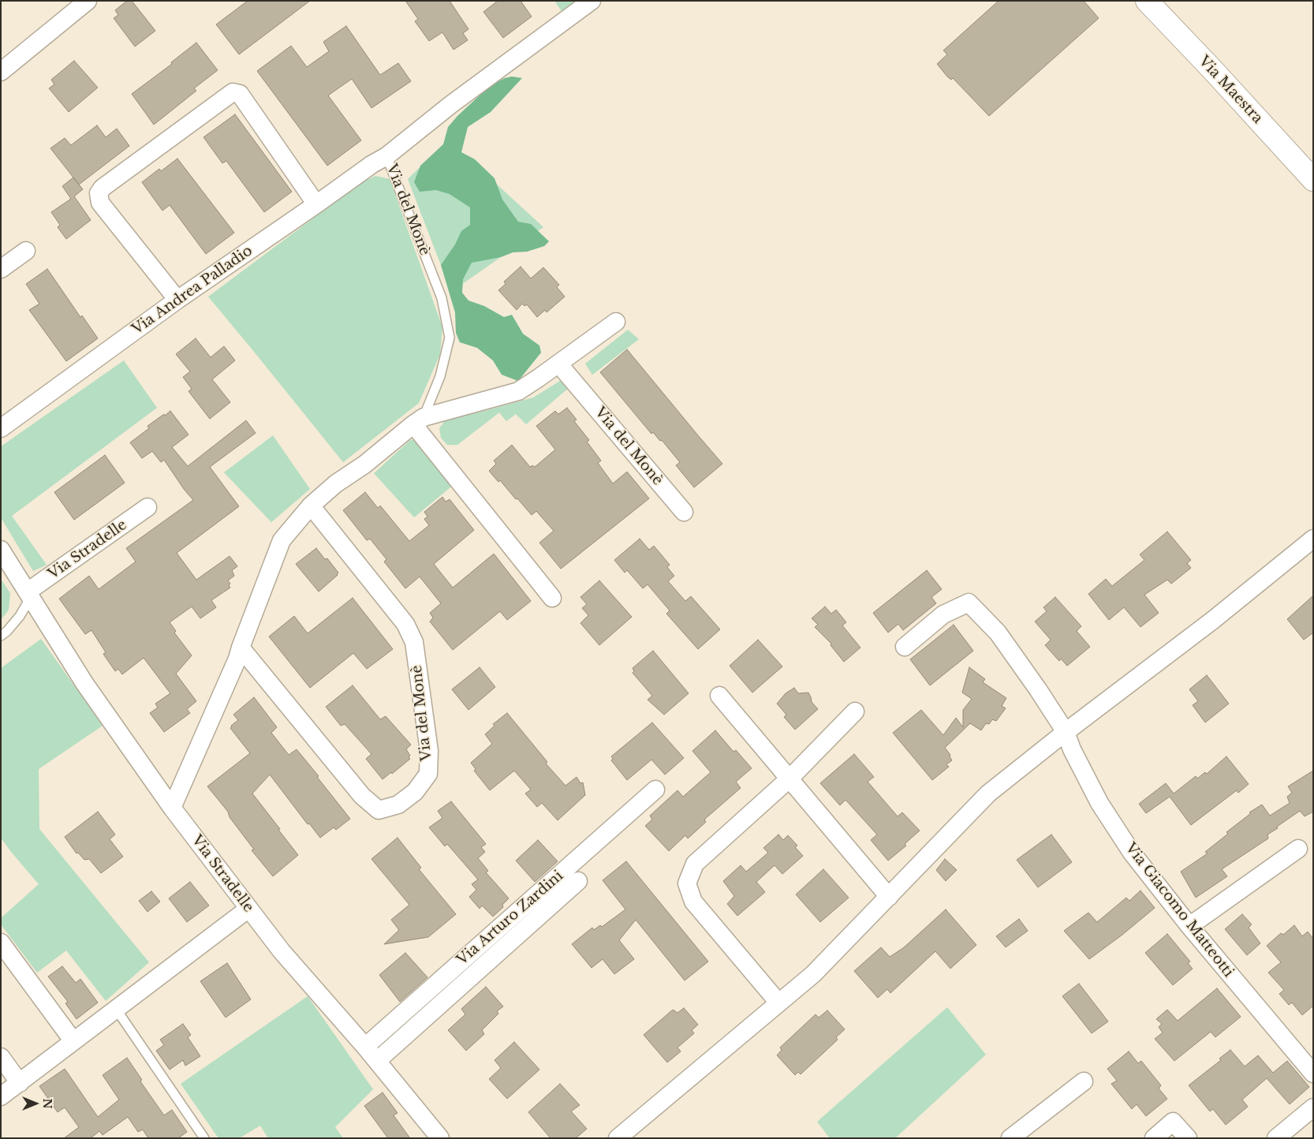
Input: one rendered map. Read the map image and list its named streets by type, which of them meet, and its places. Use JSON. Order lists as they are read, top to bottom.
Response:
{
  "streets": {
    "main road": ["Via Maestra"],
    "street": [
      "Via del Monè",
      "Via Andrea Palladio",
      "Via Stradelle",
      "Via Giacomo Matteotti",
      "Via Arturo Zardini"
    ]
  },
  "crossings": [
    ["Via del Monè", "Via Andrea Palladio"],
    ["Via del Monè", "Via Stradelle"],
    ["Via Stradelle", "Via Arturo Zardini"]
  ],
  "north": "right"
}
